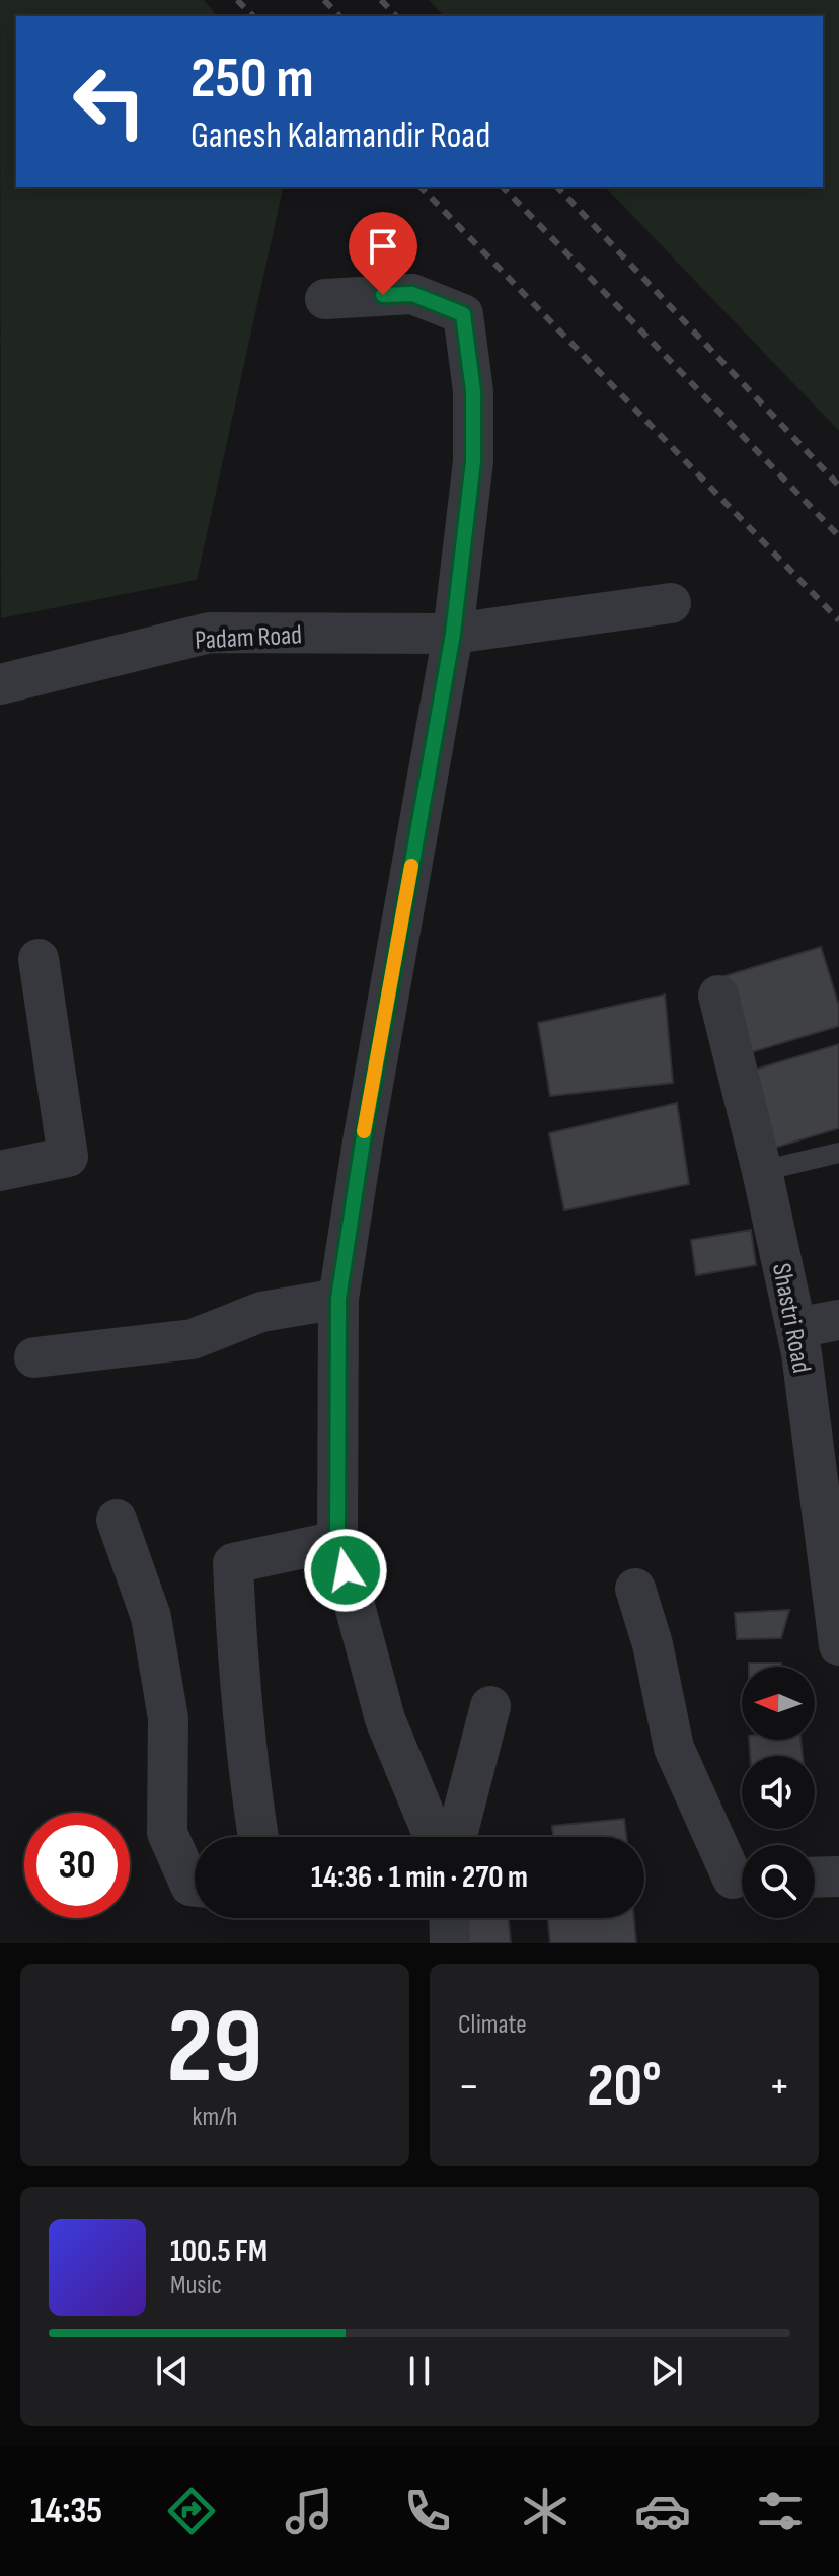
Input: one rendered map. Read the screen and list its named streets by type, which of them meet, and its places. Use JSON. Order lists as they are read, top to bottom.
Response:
{
  "streets": {
    "street": ["Padam Road", "Shastri Road"]
  },
  "north": "left",
  "page": {
    "turn": ["250 m", "Ganesh Kalamandir Road"],
    "limit": "30",
    "trip": "14:36 · 1 min · 270 m",
    "tile": [
      ["29", "km/h"],
      "Climate"
    ],
    "heat": ["−", "20°", "+"],
    "song": ["100.5 FM", "Music"],
    "tabs": "14:35"
  }
}
